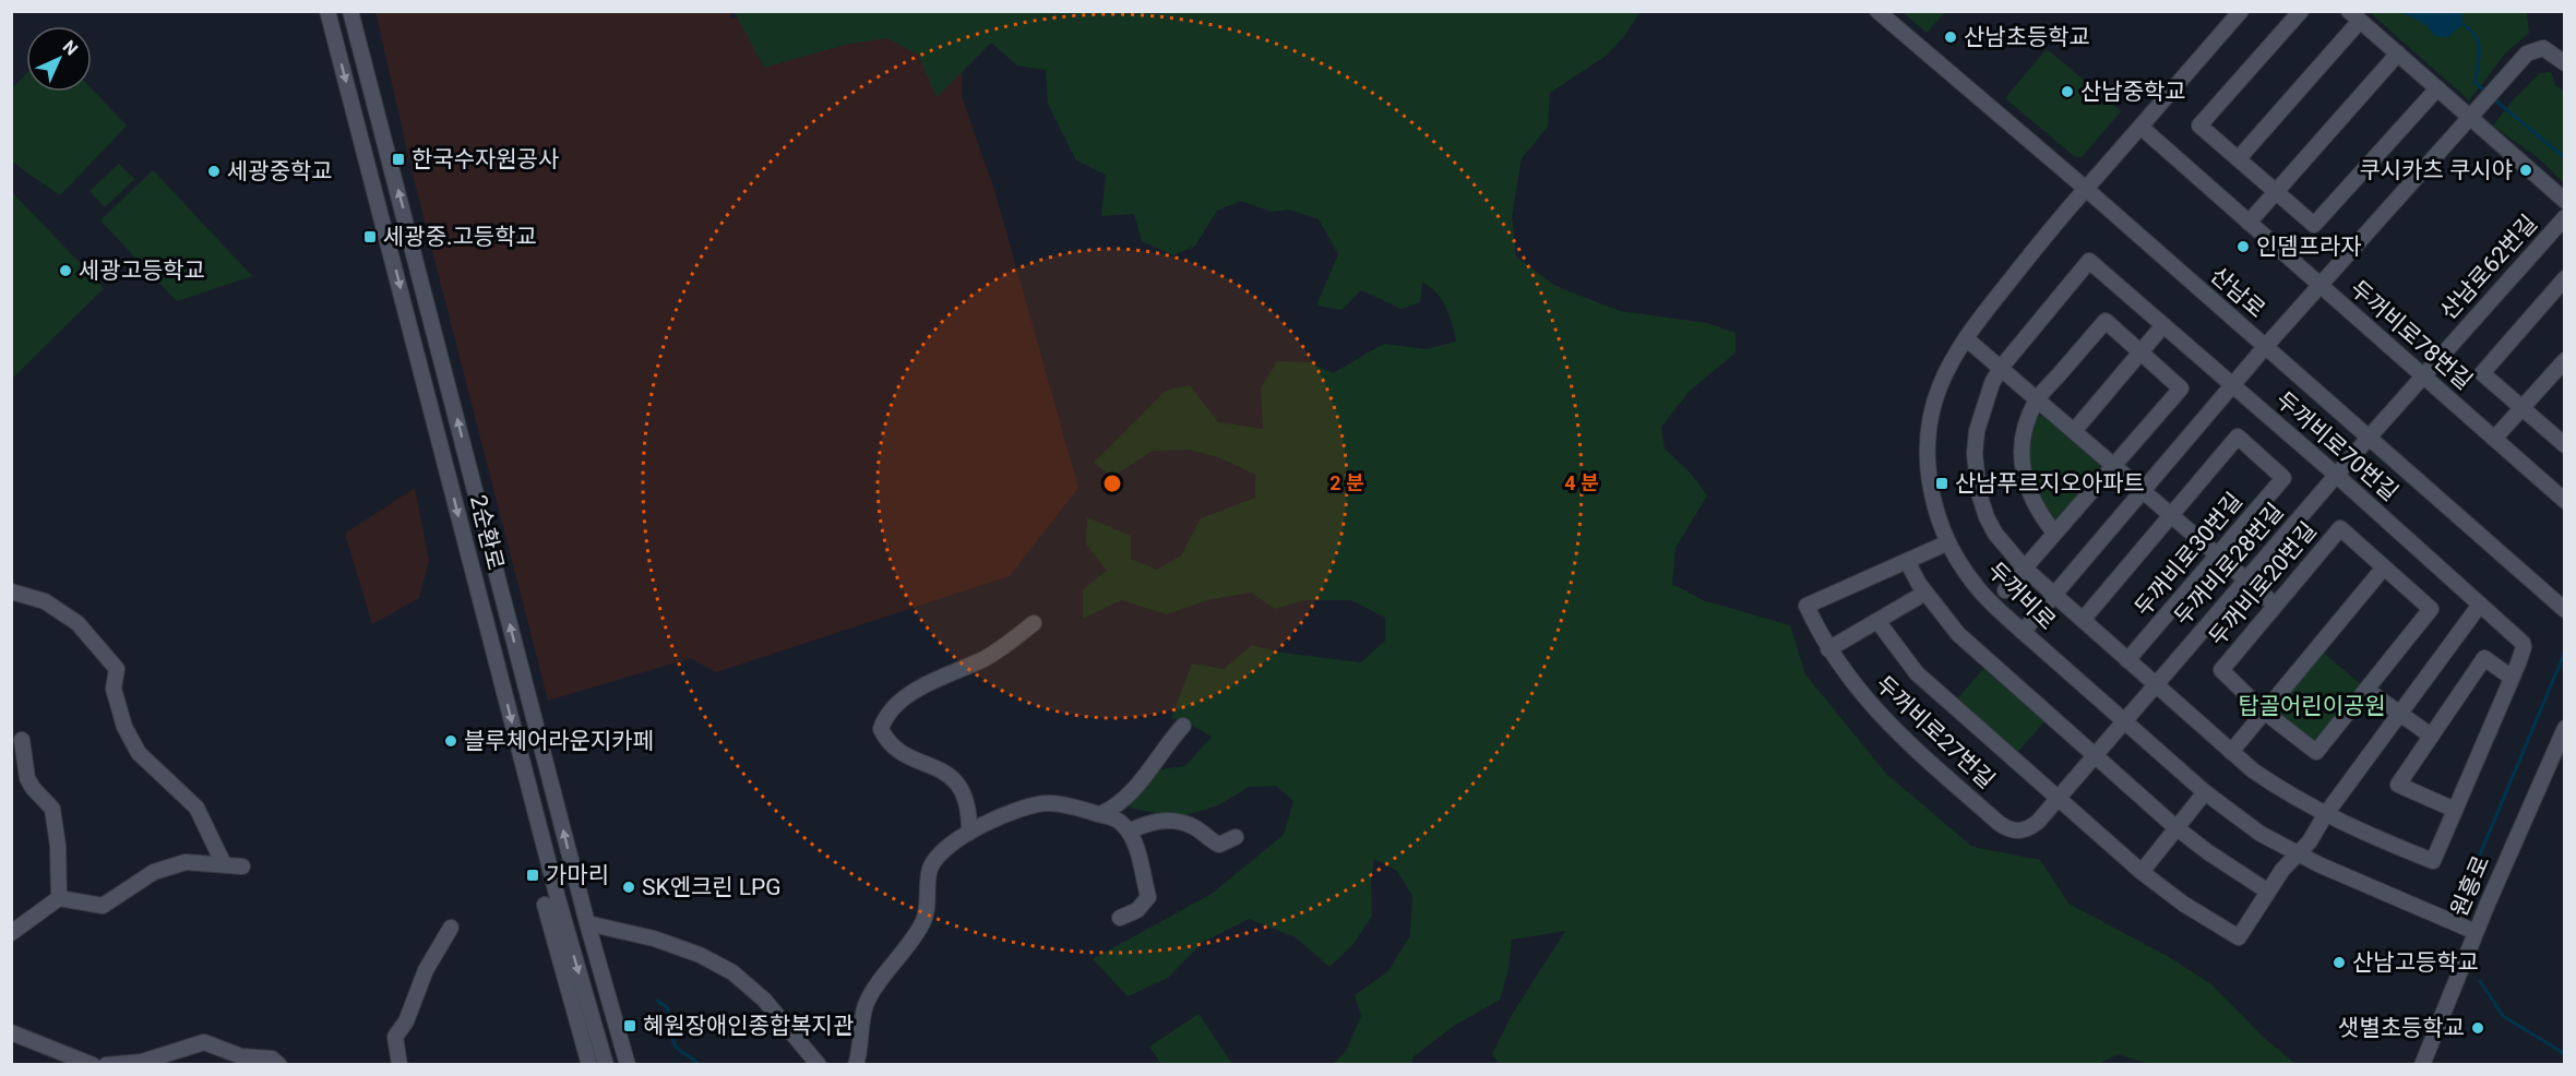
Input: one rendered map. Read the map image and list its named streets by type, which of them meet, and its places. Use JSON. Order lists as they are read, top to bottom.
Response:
{
  "streets": {
    "street": [
      "산남로62번길",
      "산남로",
      "두꺼비로78번길",
      "두꺼비로70번길",
      "2순환로",
      "두꺼비로30번길",
      "두꺼비로28번길",
      "두꺼비로20번길",
      "두꺼비로",
      "두꺼비로27번길",
      "원흥로"
    ]
  },
  "crossings": [
    ["산남로62번길", "산남로"],
    ["산남로62번길", "두꺼비로78번길"],
    ["산남로62번길", "두꺼비로28번길"],
    ["산남로", "두꺼비로28번길"],
    ["산남로", "두꺼비로"],
    ["두꺼비로78번길", "두꺼비로"],
    ["두꺼비로70번길", "두꺼비로28번길"],
    ["두꺼비로28번길", "두꺼비로"],
    ["두꺼비로28번길", "두꺼비로27번길"],
    ["두꺼비로", "두꺼비로27번길"],
    ["두꺼비로", "원흥로"]
  ],
  "parks": ["탑골어린이공원"],
  "places": {
    "other": [
      "산남초등학교",
      "산남중학교",
      "쿠시카츠 쿠시야",
      "세광중학교",
      "인뎀프라자",
      "세광고등학교",
      "블루체어라운지카페",
      "SK엔크린 LPG",
      "산남고등학교",
      "샛별초등학교"
    ],
    "transit": [
      "한국수자원공사",
      "세광중.고등학교",
      "산남푸르지오아파트",
      "가마리",
      "혜원장애인종합복지관"
    ]
  },
  "north": "top right",
  "rings": ["2 분", "4 분"]
}
